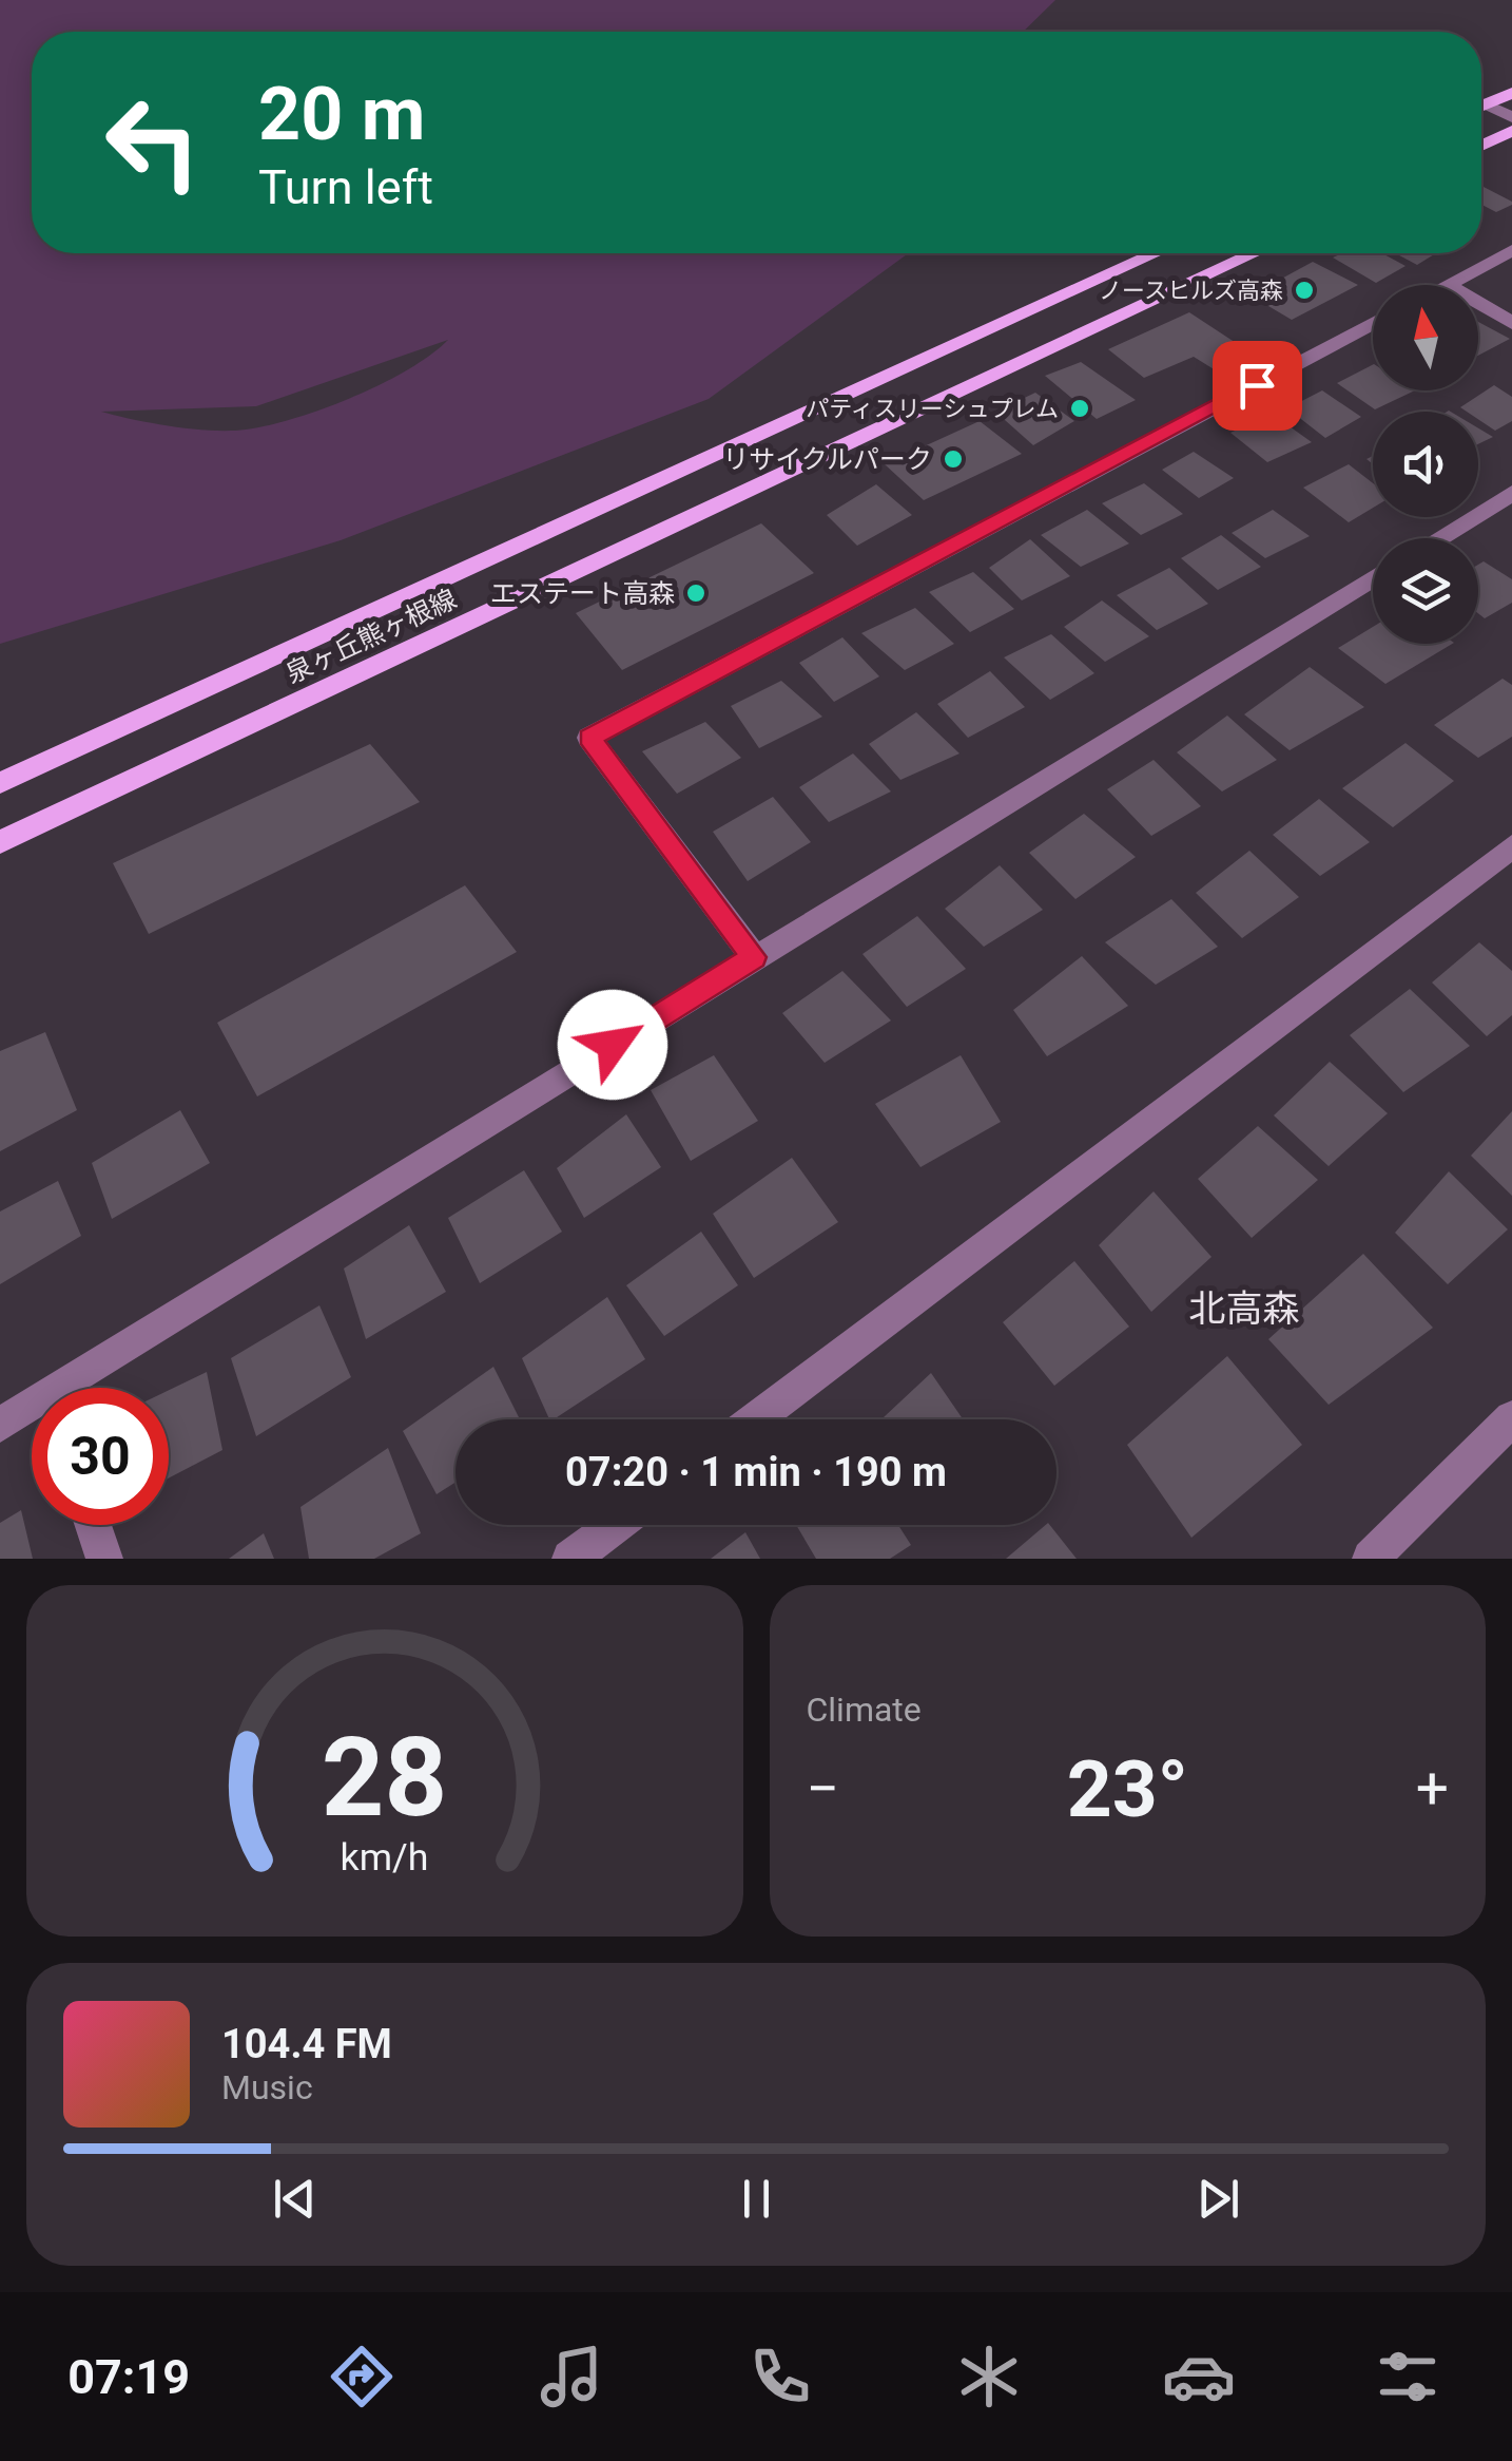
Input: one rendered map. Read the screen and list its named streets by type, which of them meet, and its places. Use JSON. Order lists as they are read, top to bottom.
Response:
{
  "streets": {
    "main road": ["泉ヶ丘熊ヶ根線"]
  },
  "districts": ["北高森"],
  "places": [
    "ノースヒルズ高森",
    "パティスリーシュプレム",
    "リサイクルパーク",
    "エステート高森"
  ],
  "north": "top",
  "page": {
    "turn": ["20 m", "Turn left"],
    "limit": "30",
    "trip": "07:20 · 1 min · 190 m",
    "tile": "Climate",
    "heat": ["−", "23°", "+"],
    "song": ["104.4 FM", "Music"],
    "tabs": "07:19",
    "gauge": ["28", "km/h"]
  }
}
